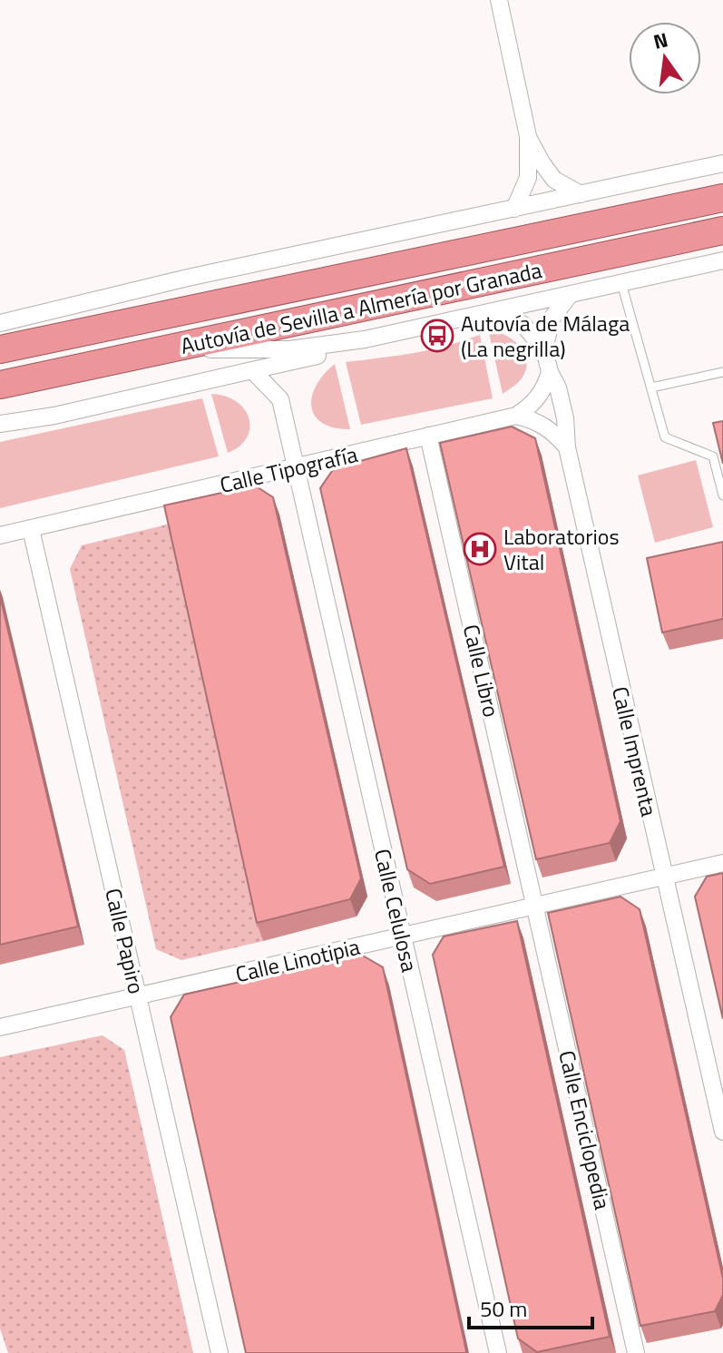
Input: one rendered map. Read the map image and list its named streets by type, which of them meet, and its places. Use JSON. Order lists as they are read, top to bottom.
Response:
{
  "streets": {
    "highway": ["Autovía de Sevilla a Almería por Granada"],
    "street": [
      "Calle Tipografía",
      "Calle Libro",
      "Calle Imprenta",
      "Calle Celulosa",
      "Calle Papiro",
      "Calle Linotipia",
      "Calle Enciclopedia"
    ]
  },
  "crossings": [
    ["Calle Tipografía", "Calle Libro"],
    ["Calle Tipografía", "Calle Celulosa"],
    ["Calle Tipografía", "Calle Papiro"],
    ["Calle Libro", "Calle Linotipia"],
    ["Calle Libro", "Calle Enciclopedia"],
    ["Calle Imprenta", "Calle Linotipia"],
    ["Calle Celulosa", "Calle Linotipia"],
    ["Calle Papiro", "Calle Linotipia"],
    ["Calle Linotipia", "Calle Enciclopedia"]
  ],
  "places": {
    "bus stop": ["Autovía de Málaga (La negrilla)"],
    "hospital": ["Laboratorios Vital"]
  },
  "scale_bar": "50 m",
  "north": "top"
}
